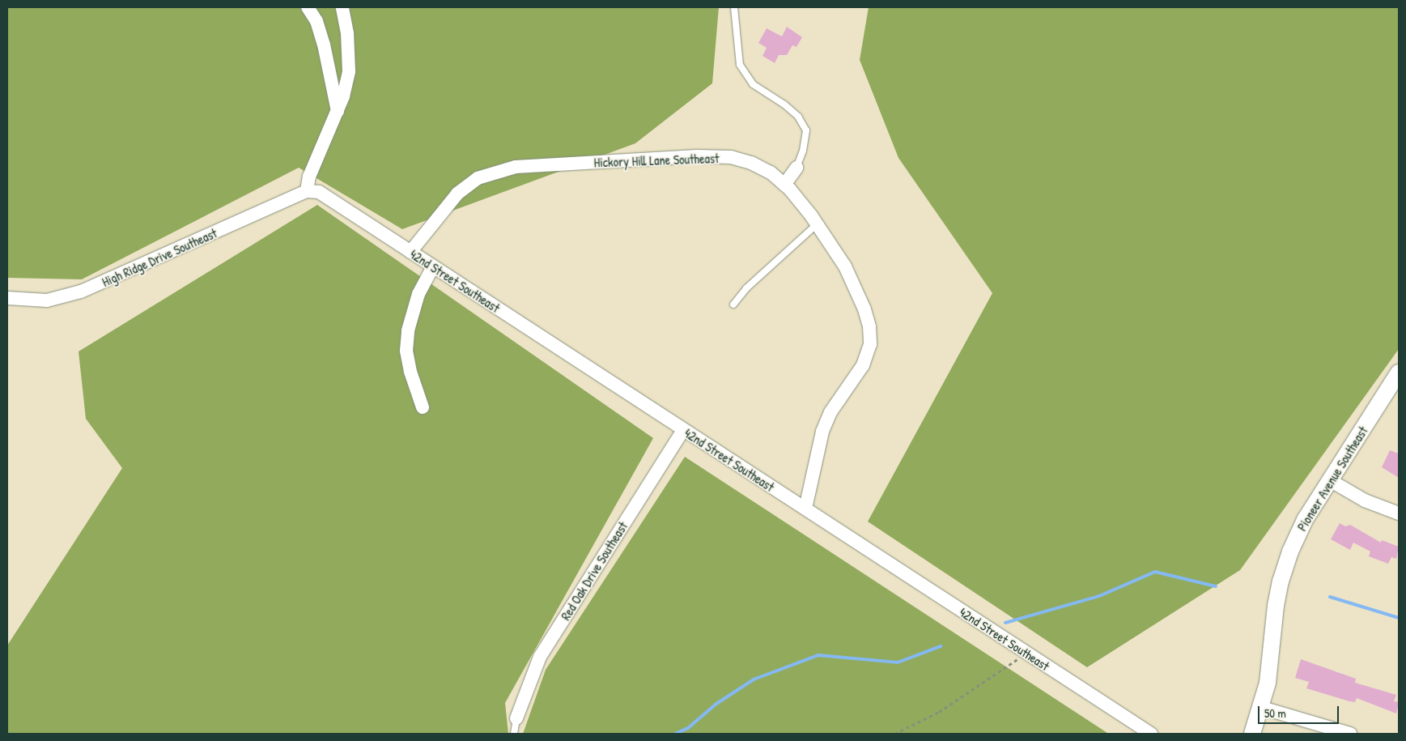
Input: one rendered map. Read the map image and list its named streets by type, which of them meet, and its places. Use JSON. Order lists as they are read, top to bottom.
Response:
{
  "streets": {
    "street": [
      "Hickory Hill Lane Southeast",
      "High Ridge Drive Southeast",
      "42nd Street Southeast",
      "Pioneer Avenue Southeast",
      "Red Oak Drive Southeast"
    ]
  },
  "crossings": [
    ["Hickory Hill Lane Southeast", "42nd Street Southeast"],
    ["High Ridge Drive Southeast", "42nd Street Southeast"],
    ["42nd Street Southeast", "Red Oak Drive Southeast"]
  ],
  "scale_bar": "50 m"
}
